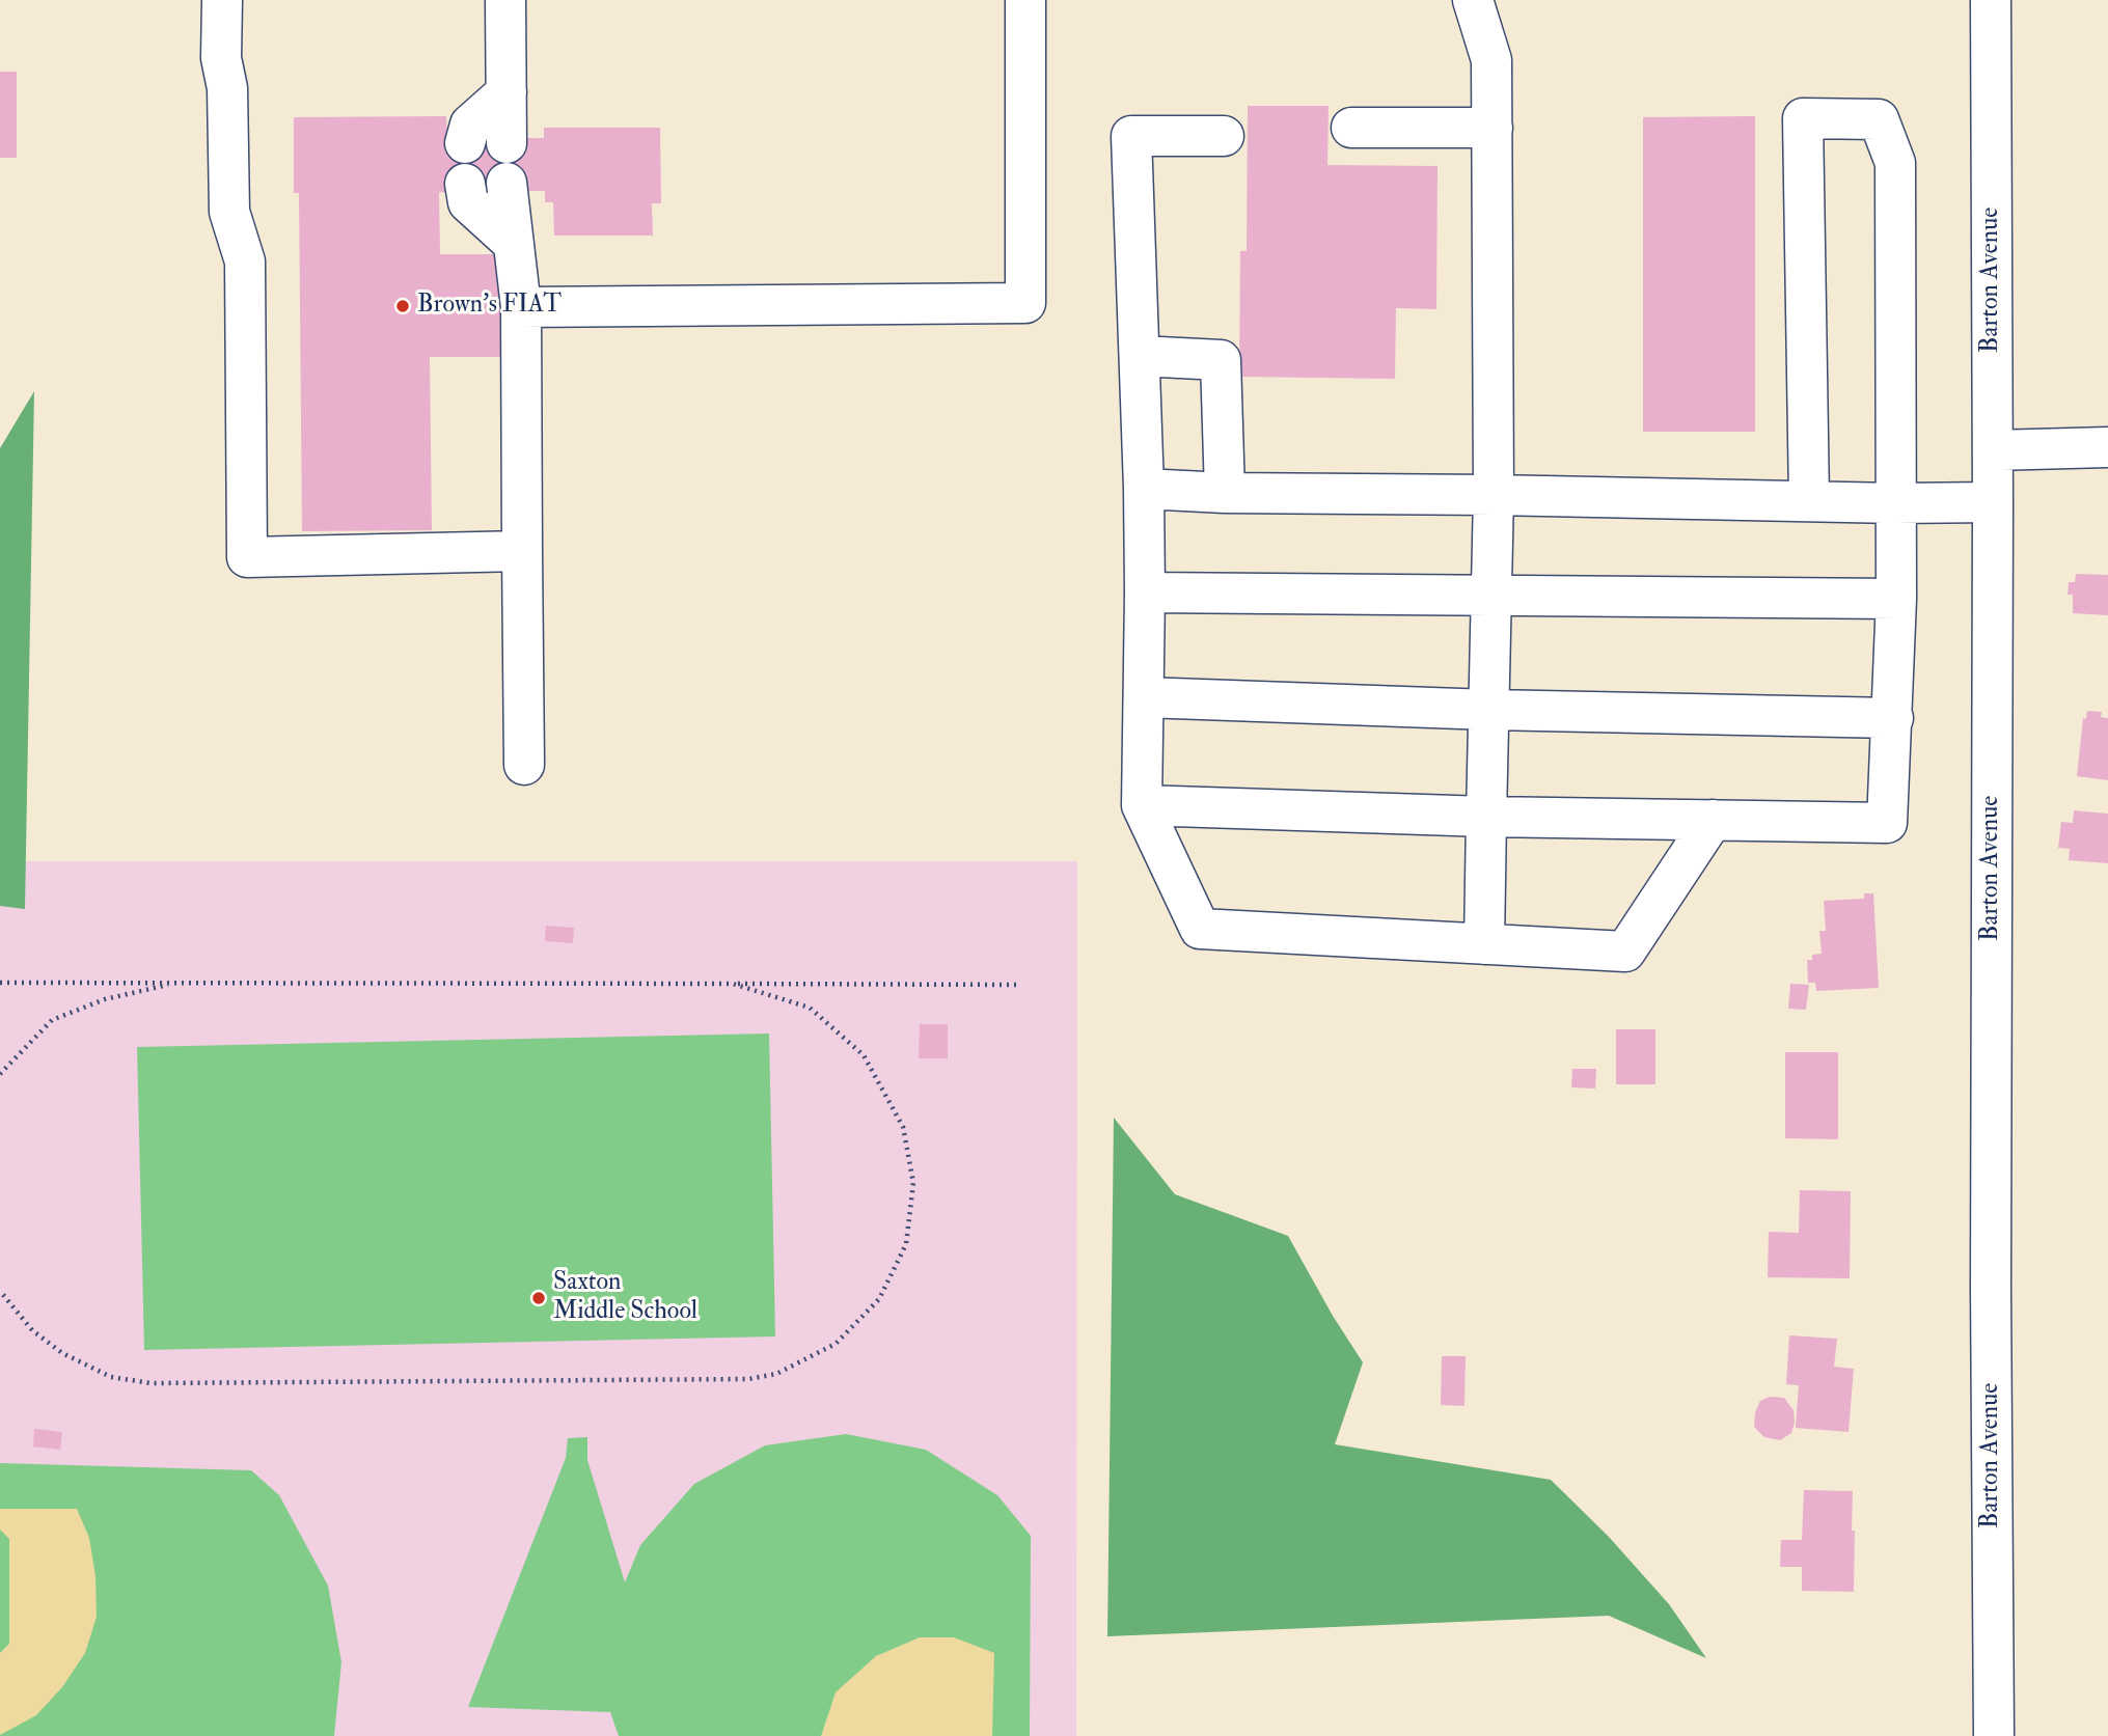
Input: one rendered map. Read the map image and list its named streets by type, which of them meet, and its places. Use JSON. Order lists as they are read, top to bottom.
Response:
{
  "streets": {
    "street": ["Barton Avenue"]
  },
  "places": ["Brown's FIAT", "Saxton Middle School"]
}
